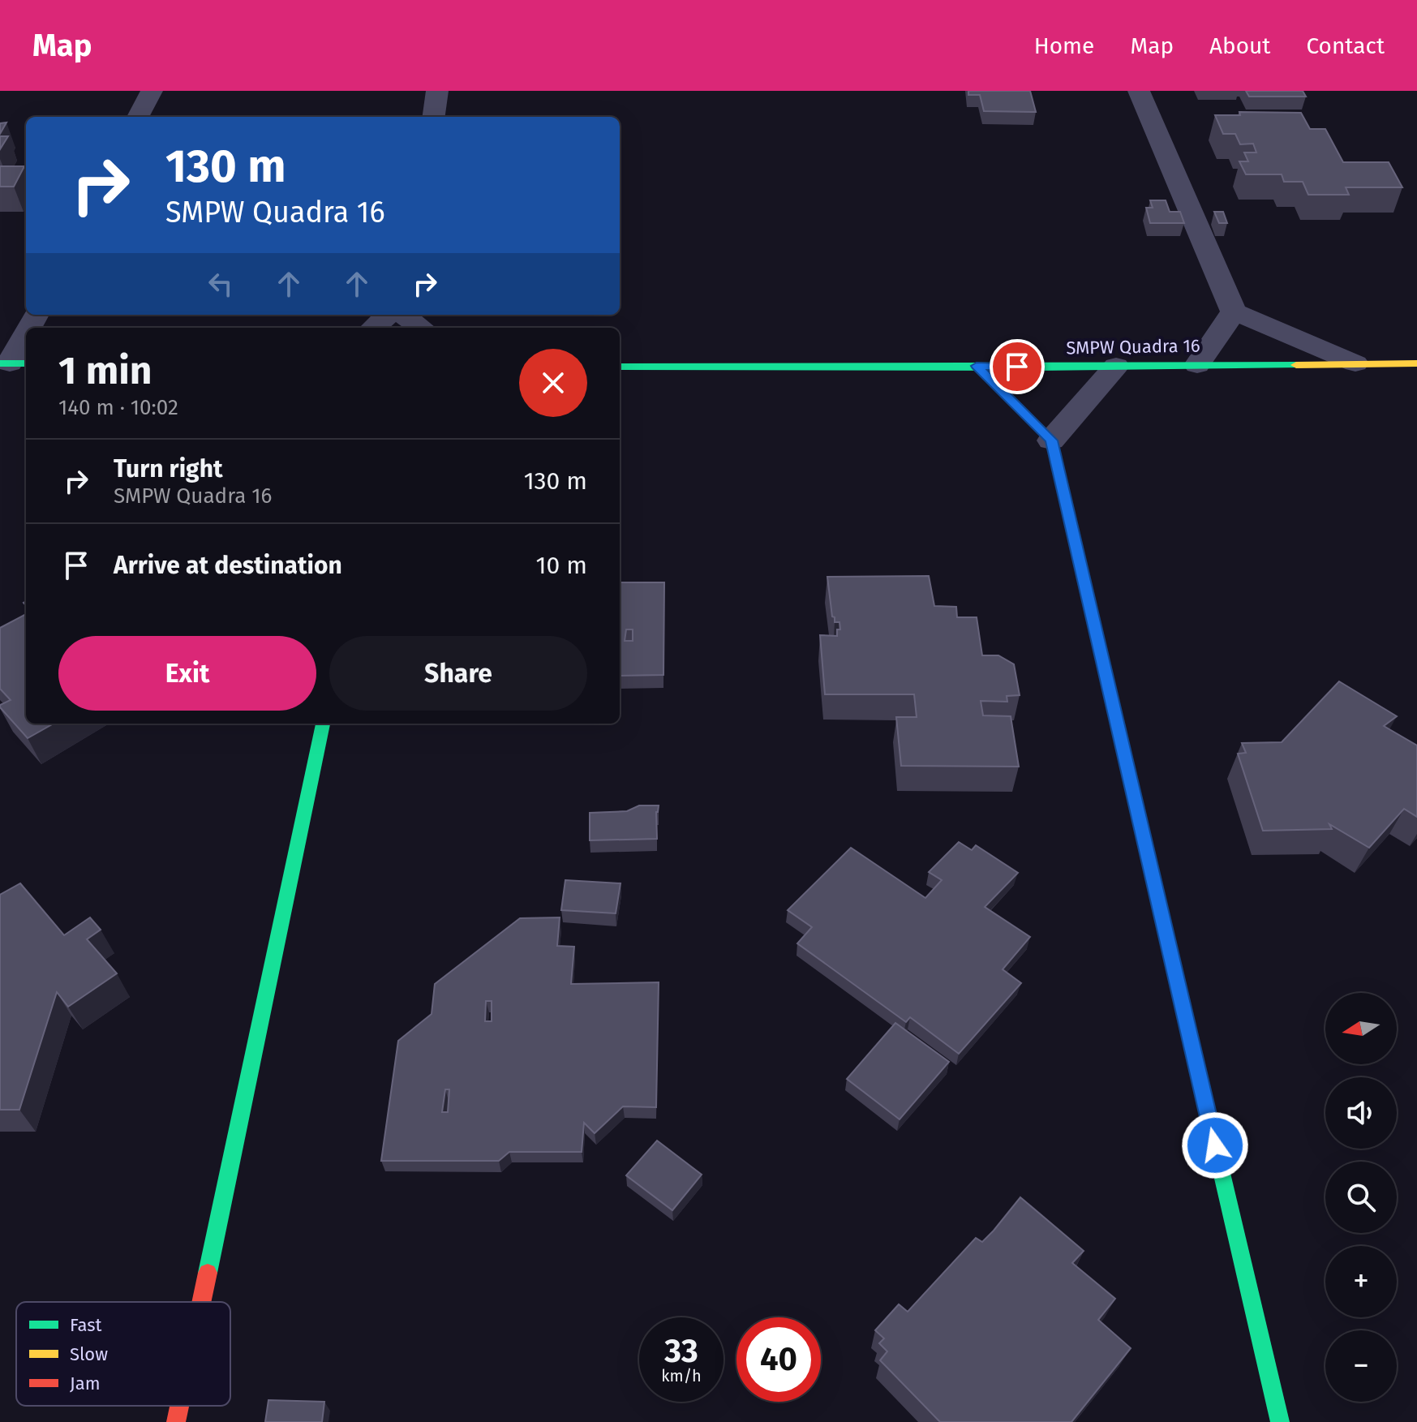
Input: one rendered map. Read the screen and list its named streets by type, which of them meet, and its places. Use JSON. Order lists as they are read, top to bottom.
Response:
{
  "streets": {
    "street": ["SMPW Quadra 16"]
  },
  "legend": ["Fast", "Slow", "Jam"],
  "north": "left",
  "page": {
    "header": "Map",
    "nav": [
      "Home",
      "Map",
      "About",
      "Contact"
    ],
    "turn": ["130 m", "SMPW Quadra 16"],
    "heading": ["1 min", "140 m · 10:02"],
    "list": [
      {
        "name": "Turn right",
        "note": "SMPW Quadra 16",
        "value": "130 m"
      },
      {
        "name": "Arrive at destination",
        "value": "10 m"
      }
    ],
    "buttons": ["Exit", "Share"],
    "map_buttons": ["+", "−"],
    "speed": "33 km/h",
    "limit": "40"
  }
}
